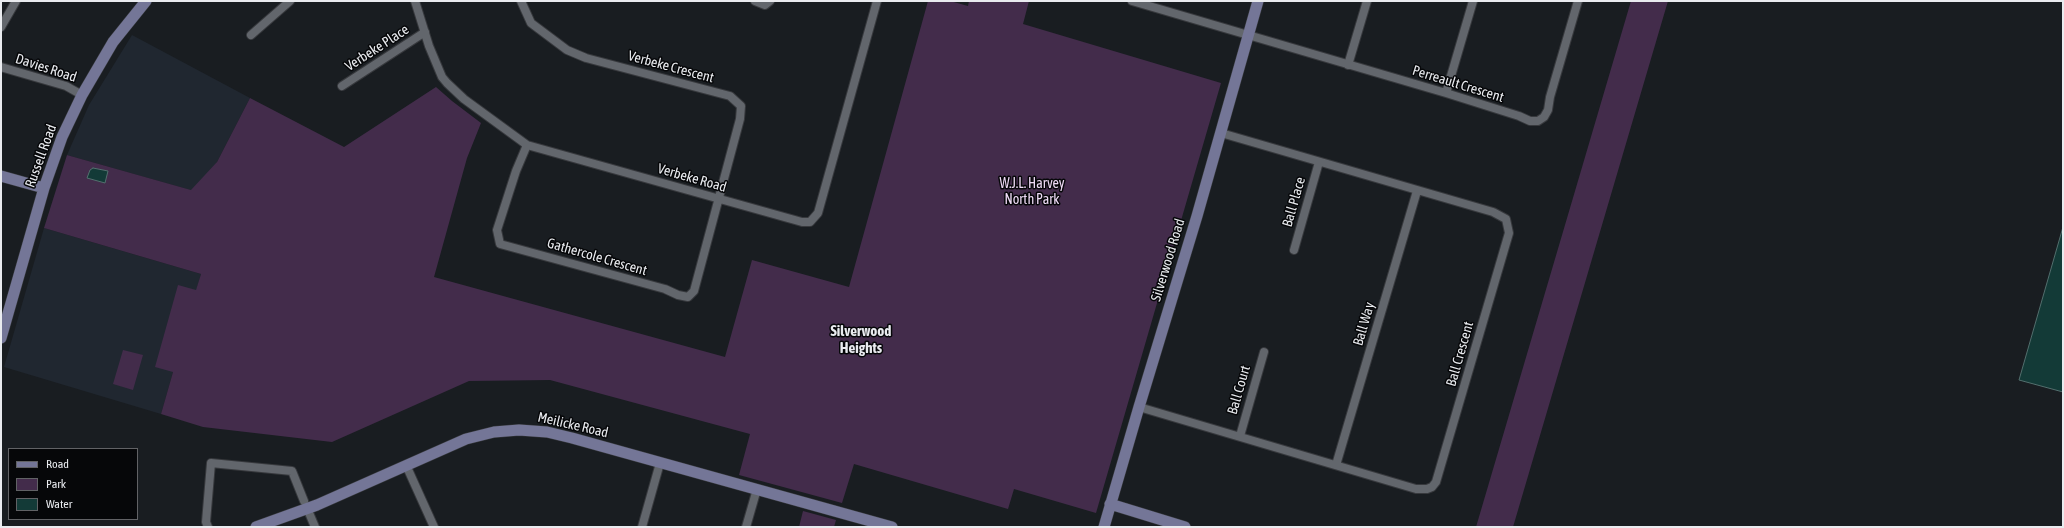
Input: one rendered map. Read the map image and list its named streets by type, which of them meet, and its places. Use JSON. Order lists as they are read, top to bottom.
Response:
{
  "streets": {
    "street": [
      "Verbeke Place",
      "Verbeke Crescent",
      "Davies Road",
      "Perreault Crescent",
      "Russell Road",
      "Verbeke Road",
      "Ball Place",
      "Gathercole Crescent",
      "Silverwood Road",
      "Ball Way",
      "Ball Crescent",
      "Ball Court",
      "Meilicke Road"
    ]
  },
  "crossings": [
    ["Verbeke Place", "Verbeke Road"],
    ["Verbeke Crescent", "Verbeke Road"],
    ["Verbeke Crescent", "Gathercole Crescent"],
    ["Davies Road", "Russell Road"],
    ["Perreault Crescent", "Silverwood Road"],
    ["Verbeke Road", "Gathercole Crescent"],
    ["Ball Place", "Ball Crescent"],
    ["Silverwood Road", "Ball Crescent"],
    ["Ball Way", "Ball Crescent"],
    ["Ball Crescent", "Ball Court"]
  ],
  "districts": ["Silverwood Heights"],
  "parks": ["W.J.L. Harvey North Park"],
  "legend": ["Road", "Park", "Water"]
}
